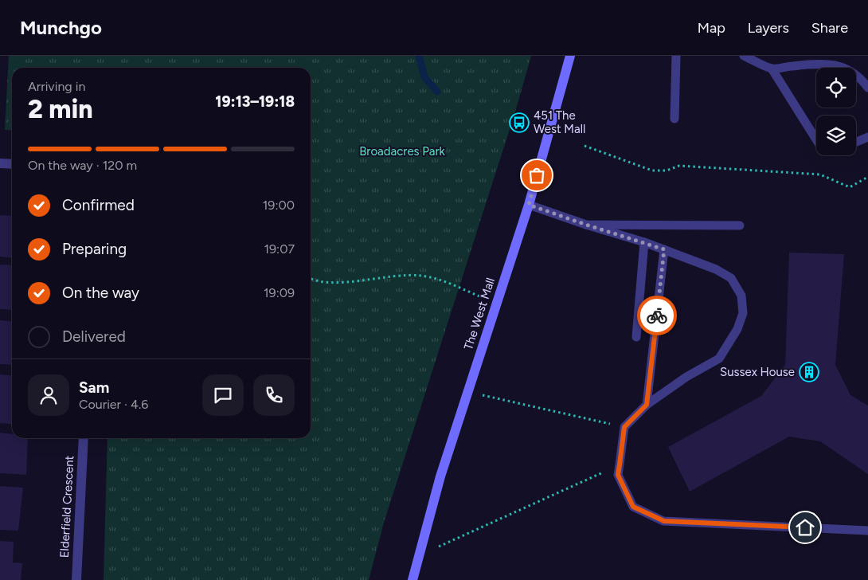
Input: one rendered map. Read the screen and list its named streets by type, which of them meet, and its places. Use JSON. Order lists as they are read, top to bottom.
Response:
{
  "streets": {
    "main road": ["The West Mall"],
    "street": ["Elderfield Crescent"]
  },
  "parks": ["Broadacres Park"],
  "places": {
    "bus stop": ["451 The West Mall"],
    "building": ["Sussex House"]
  },
  "page": {
    "header": "Munchgo",
    "nav": ["Map", "Layers", "Share"],
    "heading": ["2 min", "Arriving in", "19:13–19:18"],
    "panel": ["Sam", "Courier · 4.6"],
    "bar": "On the way · 120 m",
    "list": [
      ["Confirmed", "19:00"],
      ["Preparing", "19:07"],
      ["On the way", "19:09"],
      "Delivered"
    ]
  }
}
